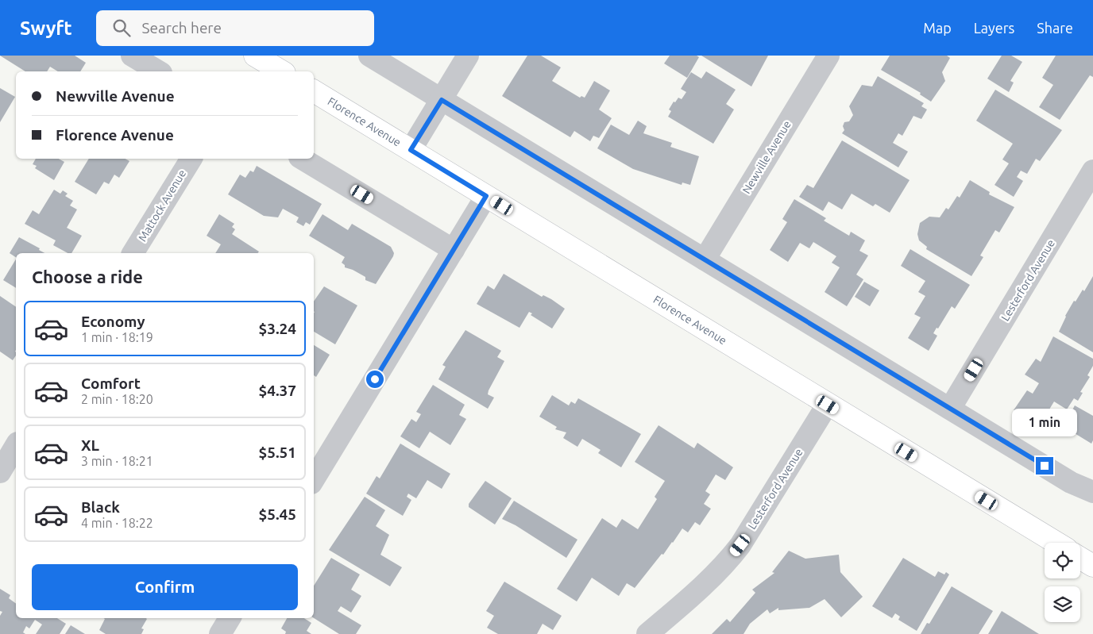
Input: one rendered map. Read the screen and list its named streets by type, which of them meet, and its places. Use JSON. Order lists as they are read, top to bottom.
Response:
{
  "streets": {
    "main road": ["Florence Avenue"],
    "street": ["Newville Avenue", "Mattock Avenue", "Lesterford Avenue"]
  },
  "crossings": [
    ["Florence Avenue", "Lesterford Avenue"]
  ],
  "page": {
    "header": "Swyft",
    "search": "Search here",
    "nav": ["Map", "Layers", "Share"],
    "banner": ["Newville Avenue", "Florence Avenue"],
    "heading": "Choose a ride",
    "list": [
      {
        "name": "Economy",
        "note": "1 min · 18:19",
        "value": "$3.24"
      },
      {
        "name": "Comfort",
        "note": "2 min · 18:20",
        "value": "$4.37"
      },
      {
        "name": "XL",
        "note": "3 min · 18:21",
        "value": "$5.51"
      },
      {
        "name": "Black",
        "note": "4 min · 18:22",
        "value": "$5.45"
      }
    ],
    "bubble": "1 min",
    "buttons": "Confirm"
  }
}
